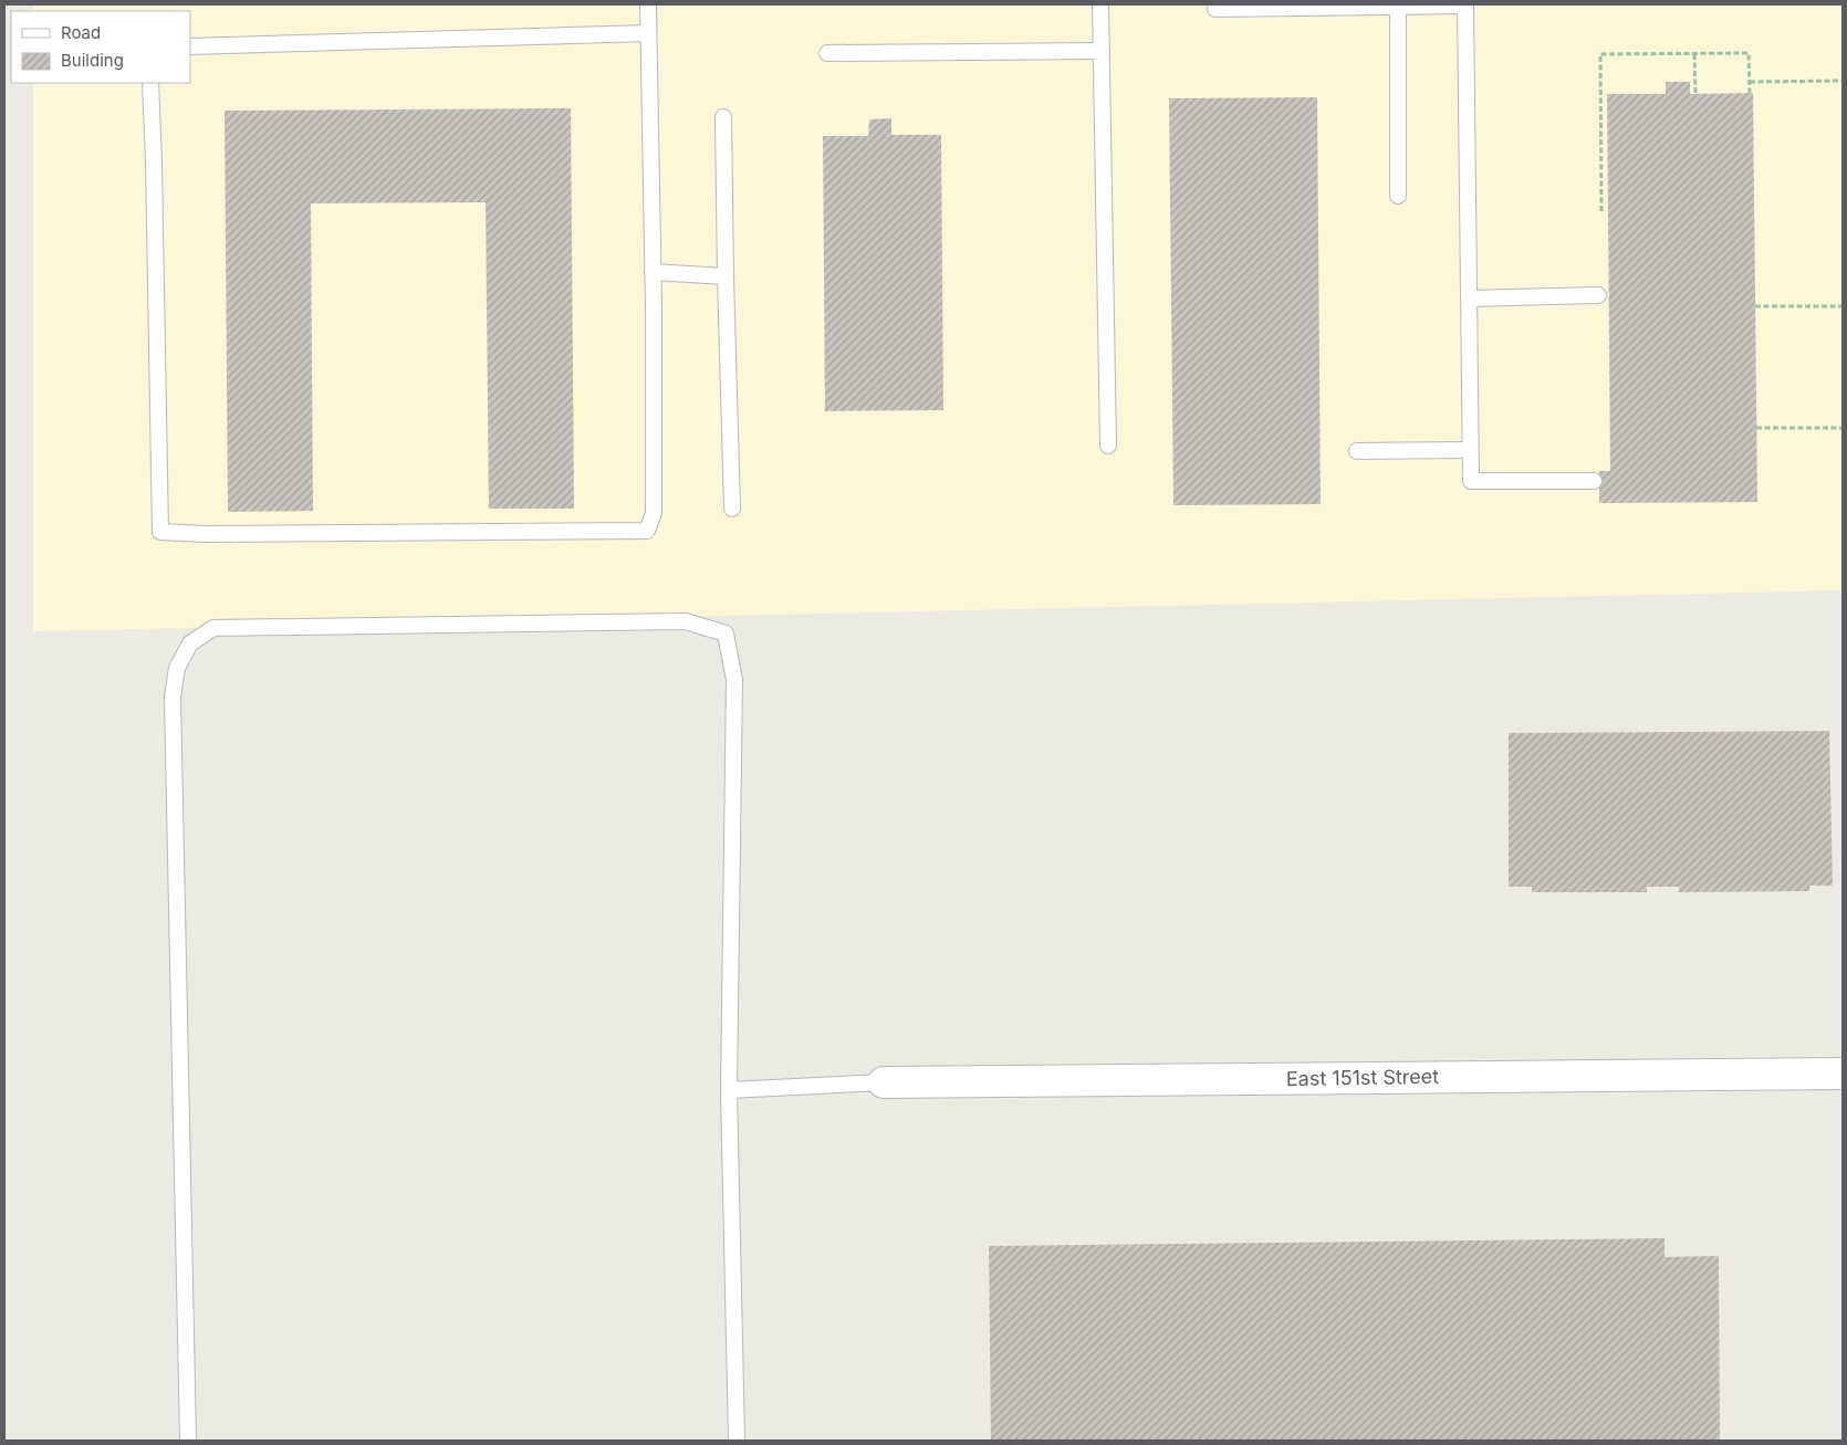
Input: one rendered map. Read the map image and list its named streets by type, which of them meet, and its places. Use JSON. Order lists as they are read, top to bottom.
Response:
{
  "streets": {
    "street": ["East 151st Street"]
  },
  "legend": ["Road", "Building"]
}
